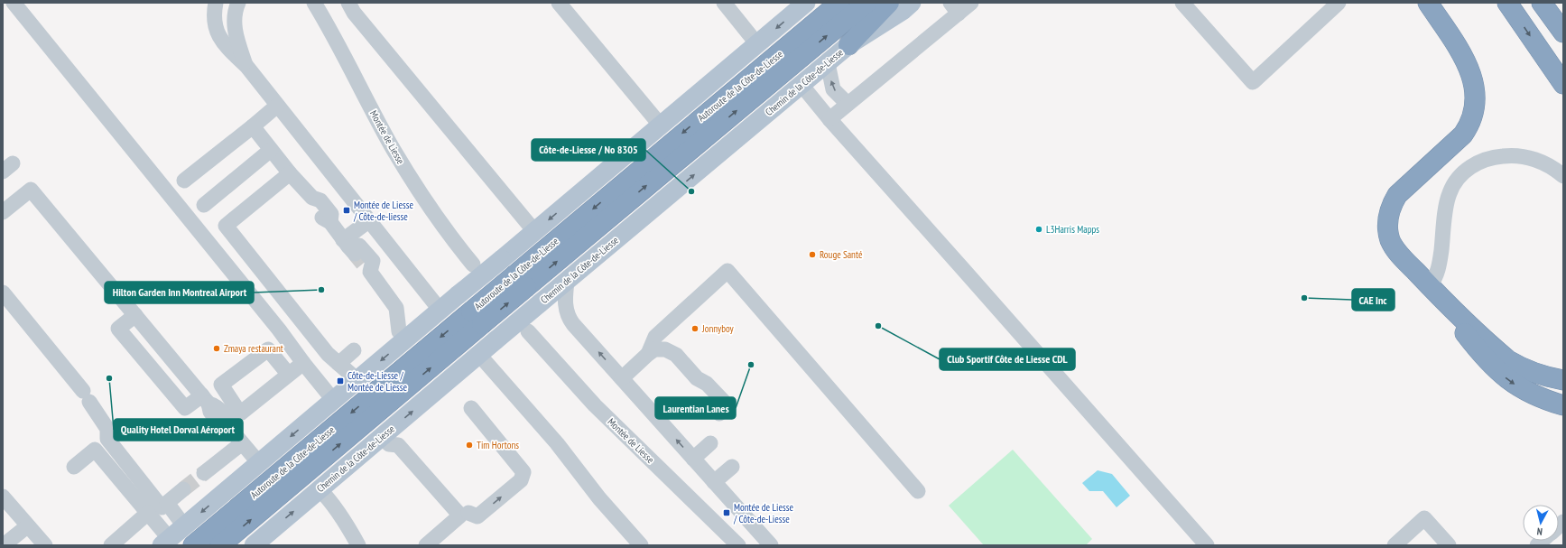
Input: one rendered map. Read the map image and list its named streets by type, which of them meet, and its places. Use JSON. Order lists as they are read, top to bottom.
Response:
{
  "streets": {
    "highway": ["Autoroute de la Côte-de-Liesse"],
    "main road": ["Chemin de la Côte-de-Liesse"],
    "street": ["Montée de Liesse"]
  },
  "places": {
    "other": [
      "Côte-de-Liesse / No 8305",
      "L3Harris Mapps",
      "Rouge Santé",
      "Hilton Garden Inn Montreal Airport",
      "CAE Inc",
      "Club Sportif Côte de Liesse CDL",
      "Jonnyboy",
      "Zmaya restaurant",
      "Laurentian Lanes",
      "Quality Hotel Dorval Aéroport",
      "Tim Hortons"
    ],
    "transit": ["Montée de Liesse / Côte-de-liesse", "Côte-de-Liesse / Montée de Liesse", "Montée de Liesse / Côte-de-Liesse"]
  },
  "north": "bottom"
}
